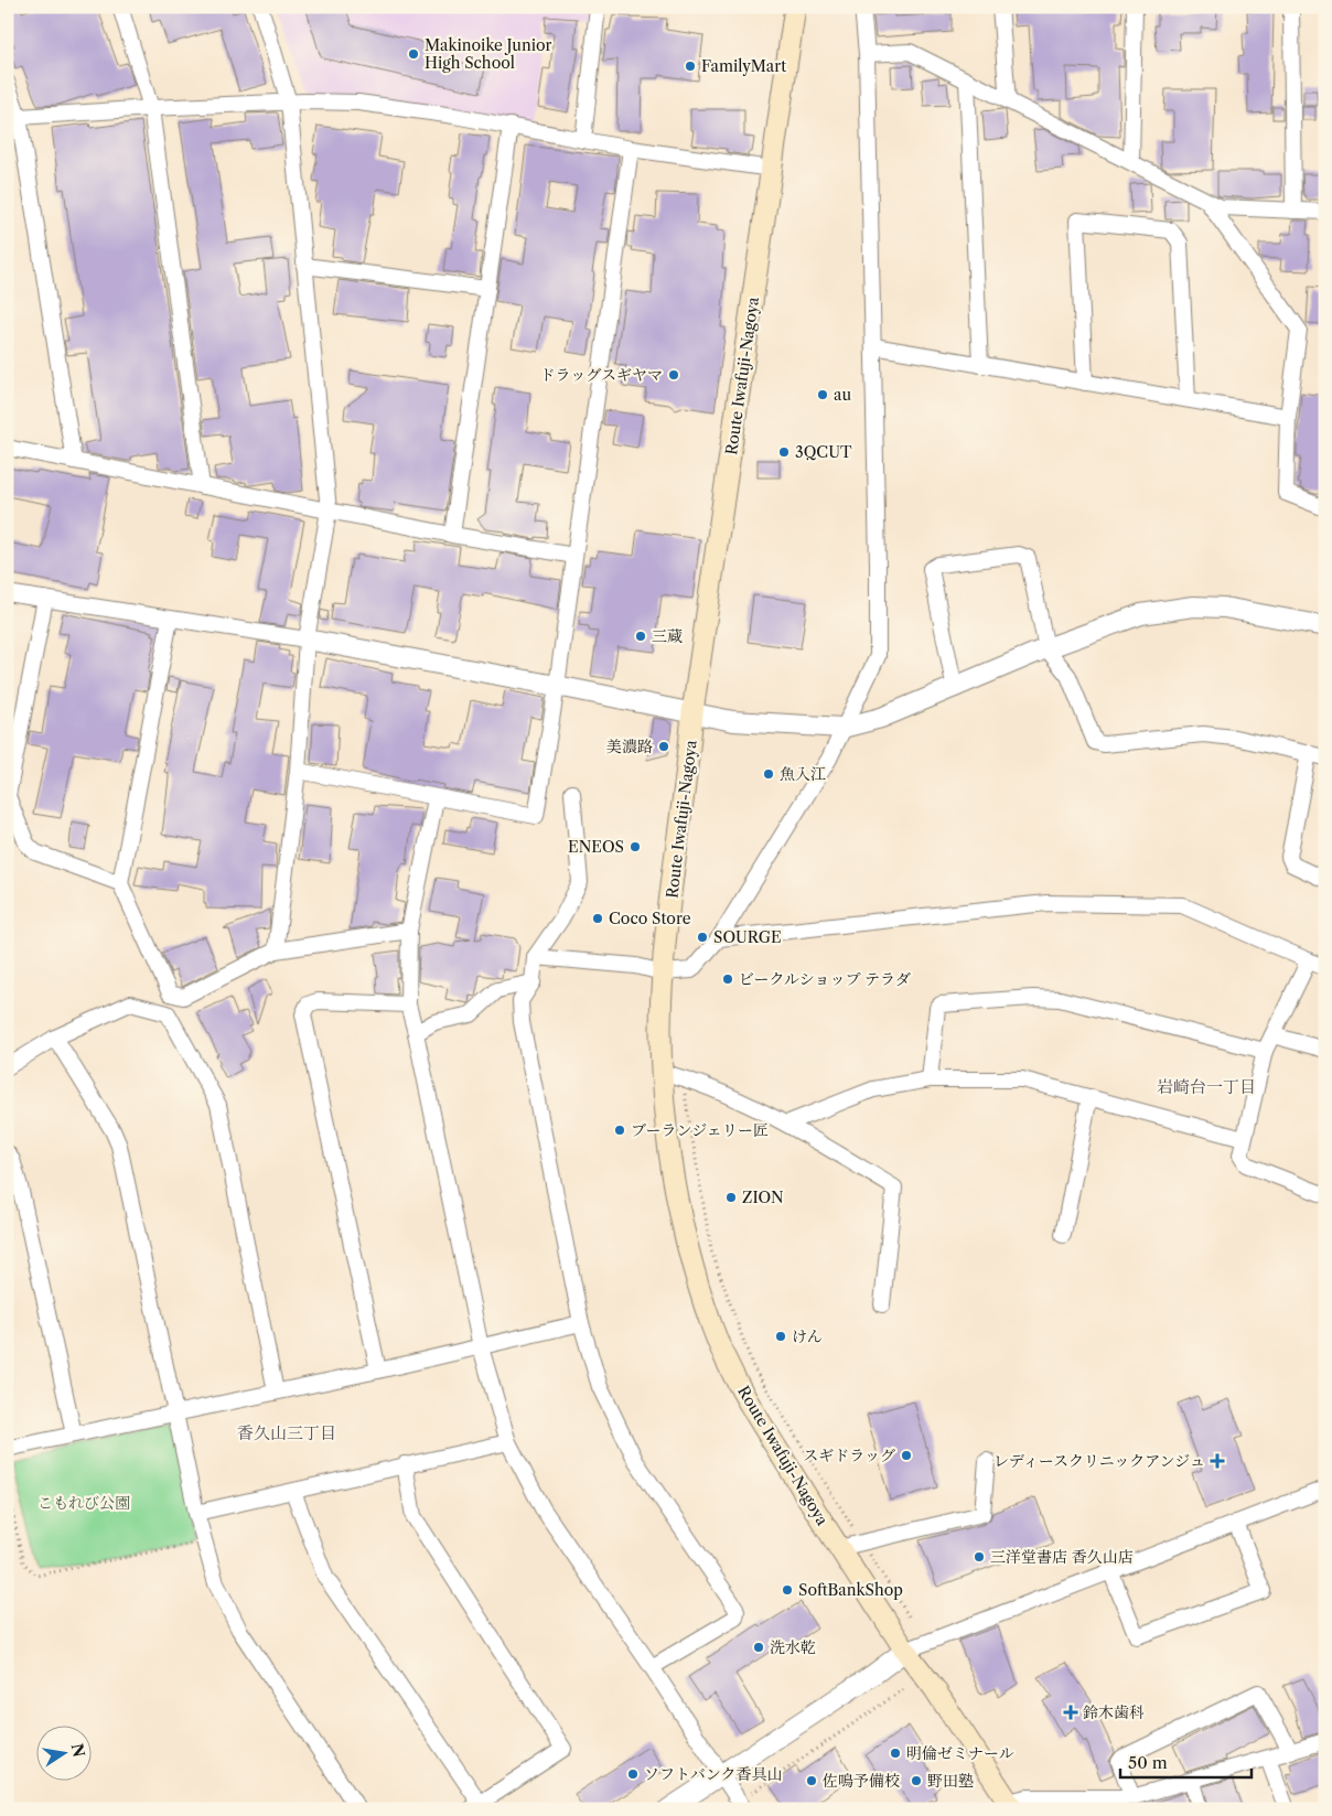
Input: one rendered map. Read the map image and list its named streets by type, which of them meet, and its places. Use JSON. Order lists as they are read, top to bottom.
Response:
{
  "streets": {
    "main road": ["Route Iwafuji-Nagoya"]
  },
  "districts": ["岩崎台一丁目", "香久山三丁目"],
  "parks": ["こもれび公園"],
  "places": {
    "other": [
      "Makinoike Junior High School",
      "FamilyMart",
      "ドラッグスギヤマ",
      "au",
      "3QCUT",
      "三蔵",
      "美濃路",
      "魚入江",
      "ENEOS",
      "Coco Store",
      "SOURGE",
      "ビークルショップ テラダ",
      "ブーランジェリー匠",
      "ZION",
      "けん",
      "スギドラッグ",
      "三洋堂書店 香久山店",
      "SoftBankShop",
      "洗水乾",
      "明倫ゼミナール",
      "ソフトバンク香具山",
      "佐鳴予備校",
      "野田塾"
    ],
    "health": ["レディースクリニックアンジュ", "鈴木歯科"]
  },
  "scale_bar": "50 m",
  "north": "right"
}
